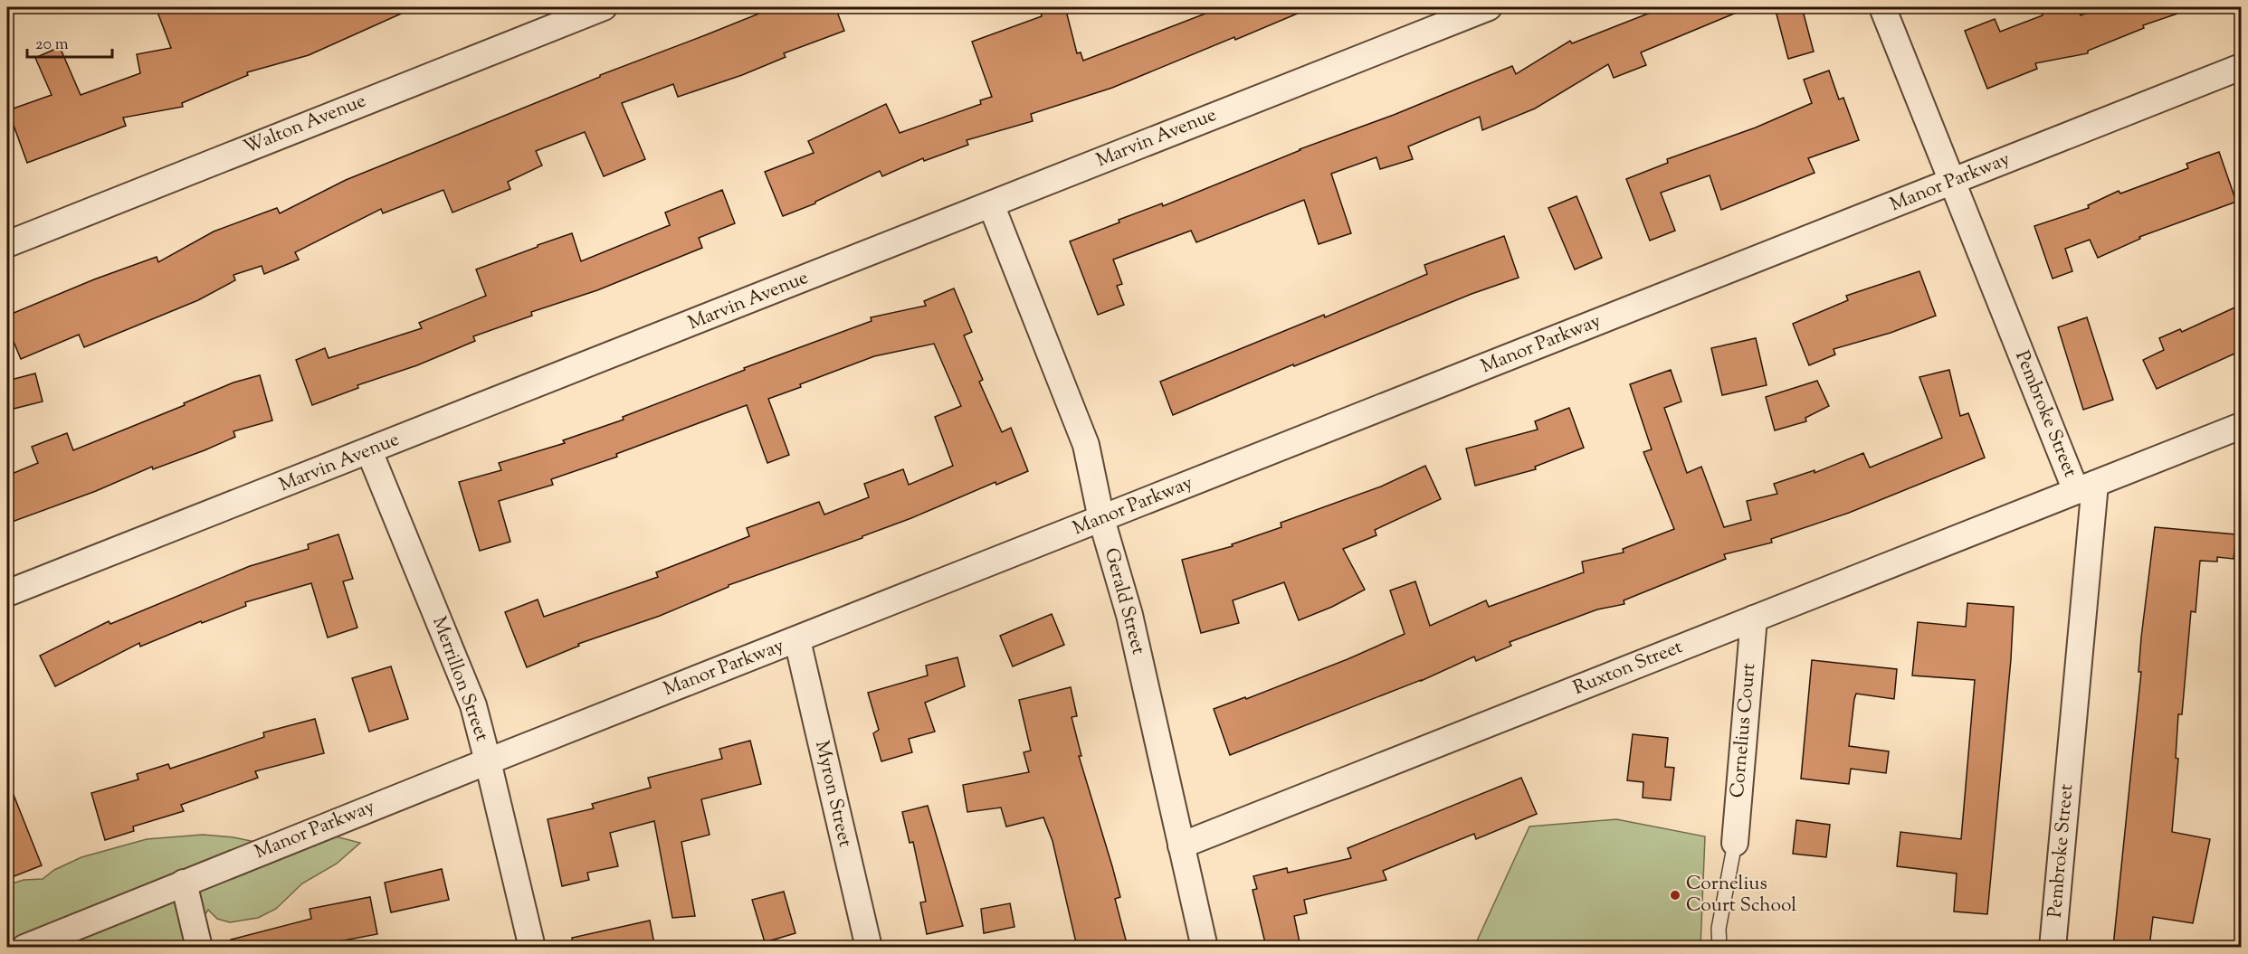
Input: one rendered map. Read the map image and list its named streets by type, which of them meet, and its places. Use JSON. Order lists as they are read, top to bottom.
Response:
{
  "streets": {
    "street": [
      "Walton Avenue",
      "Marvin Avenue",
      "Manor Parkway",
      "Pembroke Street",
      "Gerald Street",
      "Ruxton Street",
      "Merrillon Street",
      "Cornelius Court",
      "Myron Street"
    ]
  },
  "crossings": [
    ["Marvin Avenue", "Gerald Street"],
    ["Marvin Avenue", "Merrillon Street"],
    ["Manor Parkway", "Pembroke Street"],
    ["Manor Parkway", "Gerald Street"],
    ["Manor Parkway", "Merrillon Street"],
    ["Manor Parkway", "Myron Street"],
    ["Pembroke Street", "Ruxton Street"],
    ["Gerald Street", "Ruxton Street"],
    ["Ruxton Street", "Cornelius Court"]
  ],
  "places": ["Cornelius Court School"],
  "scale_bar": "20 m"
}
